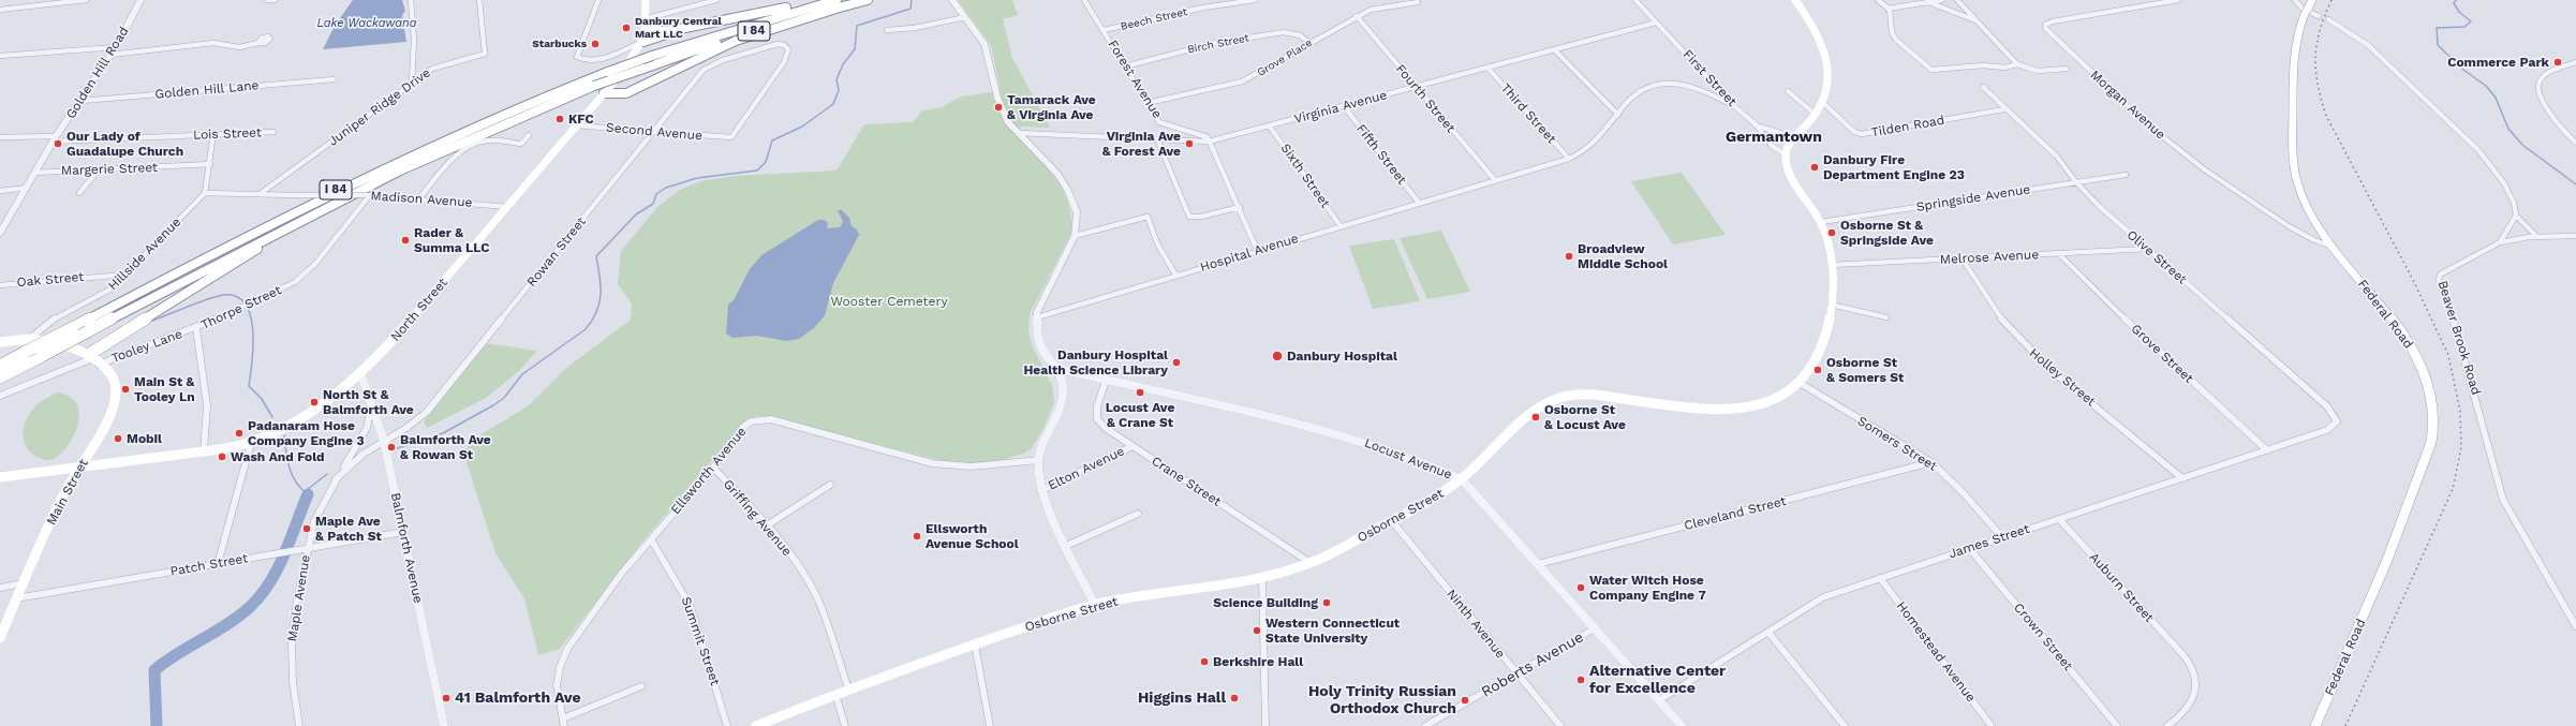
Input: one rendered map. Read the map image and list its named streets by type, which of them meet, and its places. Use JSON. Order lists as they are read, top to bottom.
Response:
{
  "streets": {
    "highway": ["I 84"],
    "main road": [
      "North Street",
      "Federal Road",
      "Main Street",
      "Osborne Street"
    ],
    "street": [
      "Beech Street",
      "Birch Street",
      "Grove Place",
      "Golden Hill Road",
      "First Street",
      "Forest Avenue",
      "Golden Hill Lane",
      "Fourth Street",
      "Morgan Avenue",
      "Juniper Ridge Drive",
      "Virginia Avenue",
      "Third Street",
      "Tilden Road",
      "Second Avenue",
      "Lois Street",
      "Fifth Street",
      "Margerie Street",
      "Sixth Street",
      "Springside Avenue",
      "Madison Avenue",
      "Rowan Street",
      "Hospital Avenue",
      "Hillside Avenue",
      "Melrose Avenue",
      "Olive Street",
      "Oak Street",
      "Thorpe Street",
      "Beaver Brook Road",
      "Tooley Lane",
      "Grove Street",
      "Holley Street",
      "Somers Street",
      "Locust Avenue",
      "Elton Avenue",
      "Ellsworth Avenue",
      "Crane Street",
      "Cleveland Street",
      "Griffing Avenue",
      "James Street",
      "Balmforth Avenue",
      "Patch Street",
      "Auburn Street",
      "Maple Avenue",
      "Ninth Avenue",
      "Crown Street",
      "Summit Street",
      "Homestead Avenue",
      "Roberts Avenue"
    ]
  },
  "crossings": [
    ["Beech Street", "Forest Avenue"],
    ["Birch Street", "Grove Place"],
    ["Birch Street", "Forest Avenue"],
    ["Grove Place", "Forest Avenue"],
    ["Grove Place", "Fourth Street"],
    ["Golden Hill Road", "Golden Hill Lane"],
    ["Golden Hill Road", "Lois Street"],
    ["Golden Hill Road", "Margerie Street"],
    ["First Street", "Virginia Avenue"],
    ["First Street", "Hospital Avenue"],
    ["First Street", "Osborne Street"],
    ["Forest Avenue", "Virginia Avenue"],
    ["Fourth Street", "Virginia Avenue"],
    ["Fourth Street", "Hospital Avenue"],
    ["Morgan Avenue", "Federal Road"],
    ["Juniper Ridge Drive", "Madison Avenue"],
    ["Virginia Avenue", "Third Street"],
    ["Virginia Avenue", "Fifth Street"],
    ["Virginia Avenue", "Sixth Street"],
    ["Third Street", "Hospital Avenue"],
    ["Tilden Road", "Olive Street"],
    ["Second Avenue", "Rowan Street"],
    ["Second Avenue", "North Street"],
    ["Fifth Street", "Hospital Avenue"],
    ["Sixth Street", "Hospital Avenue"],
    ["Springside Avenue", "Olive Street"],
    ["Springside Avenue", "Osborne Street"],
    ["Madison Avenue", "Hillside Avenue"],
    ["Madison Avenue", "Thorpe Street"],
    ["Madison Avenue", "North Street"],
    ["Rowan Street", "Balmforth Avenue"],
    ["Rowan Street", "Patch Street"],
    ["Rowan Street", "Maple Avenue"],
    ["Hillside Avenue", "Oak Street"],
    ["Melrose Avenue", "Olive Street"],
    ["Melrose Avenue", "Grove Street"],
    ["Melrose Avenue", "Holley Street"],
    ["Melrose Avenue", "Osborne Street"],
    ["Olive Street", "James Street"],
    ["Thorpe Street", "North Street"],
    ["Thorpe Street", "Tooley Lane"],
    ["North Street", "Main Street"],
    ["North Street", "Balmforth Avenue"],
    ["Tooley Lane", "Main Street"],
    ["Grove Street", "James Street"],
    ["Holley Street", "James Street"],
    ["Somers Street", "Cleveland Street"],
    ["Somers Street", "Osborne Street"],
    ["Somers Street", "James Street"],
    ["Locust Avenue", "Crane Street"],
    ["Locust Avenue", "Cleveland Street"],
    ["Locust Avenue", "Osborne Street"],
    ["Locust Avenue", "James Street"],
    ["Locust Avenue", "Roberts Avenue"],
    ["Elton Avenue", "Crane Street"],
    ["Ellsworth Avenue", "Griffing Avenue"],
    ["Ellsworth Avenue", "Summit Street"],
    ["Crane Street", "Osborne Street"],
    ["Main Street", "Patch Street"],
    ["Osborne Street", "Griffing Avenue"],
    ["Osborne Street", "Ninth Avenue"],
    ["James Street", "Auburn Street"],
    ["James Street", "Crown Street"],
    ["James Street", "Homestead Avenue"],
    ["Balmforth Avenue", "Patch Street"],
    ["Patch Street", "Maple Avenue"],
    ["Ninth Avenue", "Roberts Avenue"]
  ],
  "districts": ["Germantown"],
  "water": ["Lake Wackawana"],
  "parks": ["Wooster Cemetery"],
  "places": [
    "Danbury Central Mart LLC",
    "Starbucks",
    "Commerce Park",
    "Tamarack Ave & Virginia Ave",
    "KFC",
    "Our Lady of Guadalupe Church",
    "Virginia Ave & Forest Ave",
    "Danbury Fire Department Engine 23",
    "Osborne St & Springside Ave",
    "Rader & Summa LLC",
    "Broadview Middle School",
    "Danbury Hospital",
    "Danbury Hospital Health Science Library",
    "Osborne St & Somers St",
    "Main St & Tooley Ln",
    "Locust Ave & Crane St",
    "North St & Balmforth Ave",
    "Osborne St & Locust Ave",
    "Padanaram Hose Company Engine 3",
    "Mobil",
    "Balmforth Ave & Rowan St",
    "Wash And Fold",
    "Maple Ave & Patch St",
    "Ellsworth Avenue School",
    "Water Witch Hose Company Engine 7",
    "Science Building",
    "Western Connecticut State University",
    "Berkshire Hall",
    "Alternative Center for Excellence",
    "41 Balmforth Ave",
    "Higgins Hall",
    "Holy Trinity Russian Orthodox Church"
  ]
}
